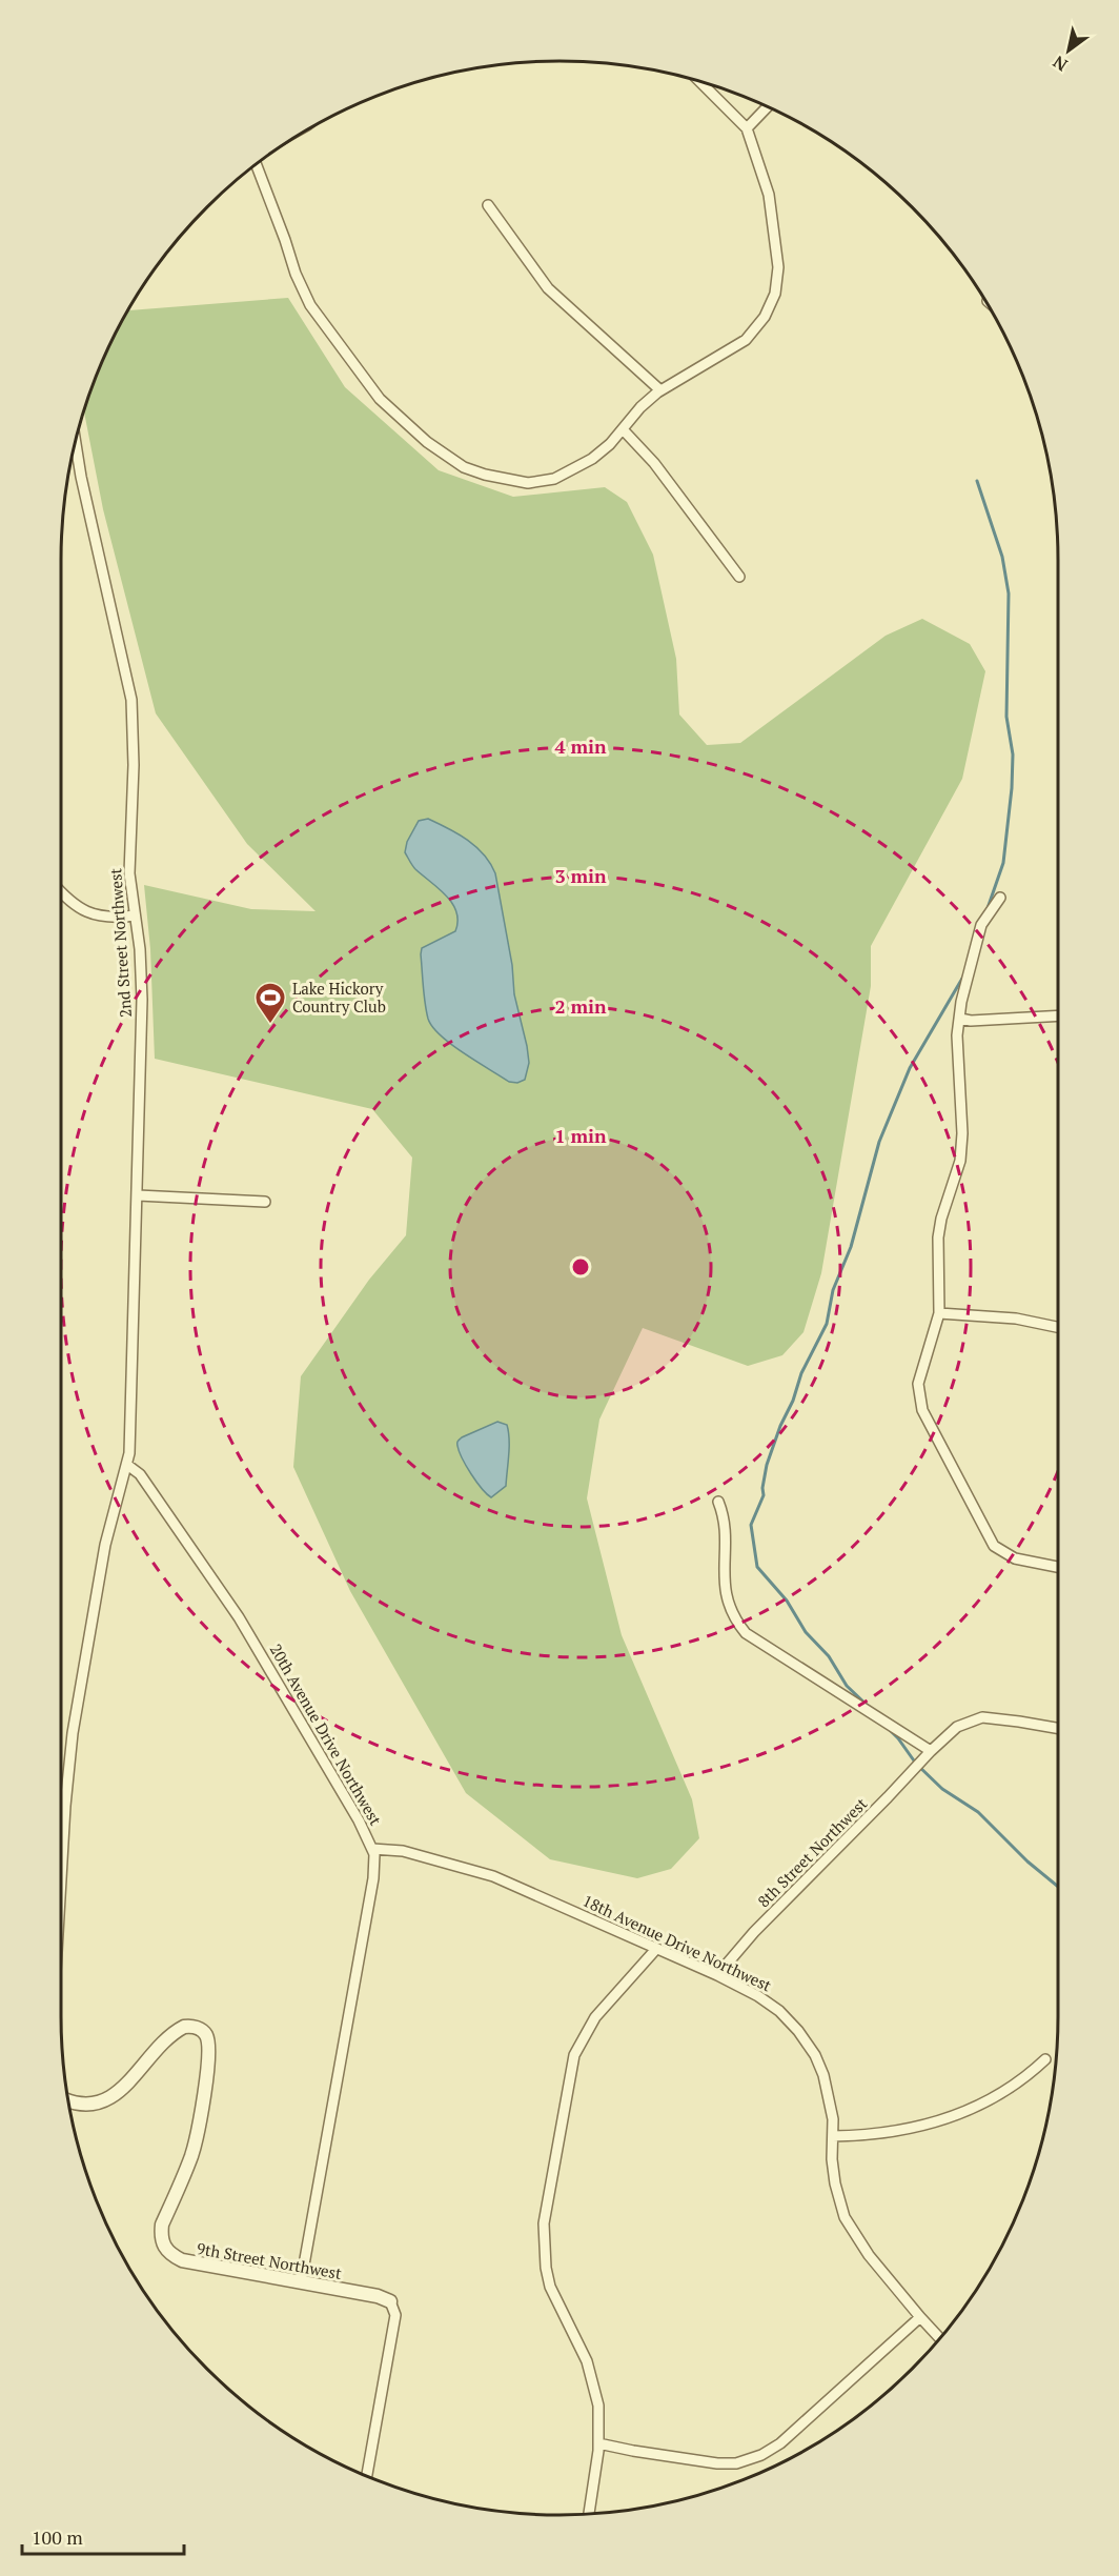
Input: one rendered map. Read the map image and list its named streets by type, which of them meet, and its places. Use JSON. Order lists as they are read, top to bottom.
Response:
{
  "streets": {
    "street": [
      "2nd Street Northwest",
      "20th Avenue Drive Northwest",
      "8th Street Northwest",
      "18th Avenue Drive Northwest",
      "9th Street Northwest"
    ]
  },
  "crossings": [
    ["2nd Street Northwest", "20th Avenue Drive Northwest"],
    ["20th Avenue Drive Northwest", "18th Avenue Drive Northwest"],
    ["20th Avenue Drive Northwest", "9th Street Northwest"],
    ["8th Street Northwest", "18th Avenue Drive Northwest"]
  ],
  "places": {
    "sports": ["Lake Hickory Country Club"]
  },
  "scale_bar": "100 m",
  "north": "bottom left",
  "rings": [
    "4 min",
    "3 min",
    "2 min",
    "1 min"
  ]
}
